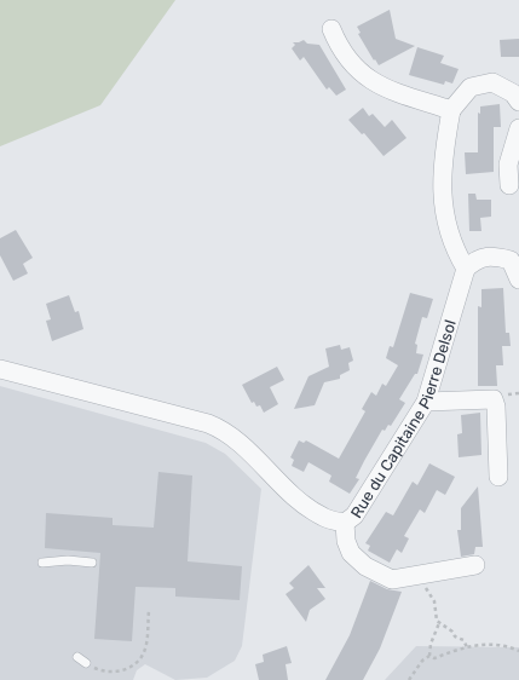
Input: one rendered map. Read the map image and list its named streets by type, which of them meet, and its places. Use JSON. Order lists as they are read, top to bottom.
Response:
{
  "streets": {
    "street": ["Rue du Capitaine Pierre Delsol"]
  }
}
